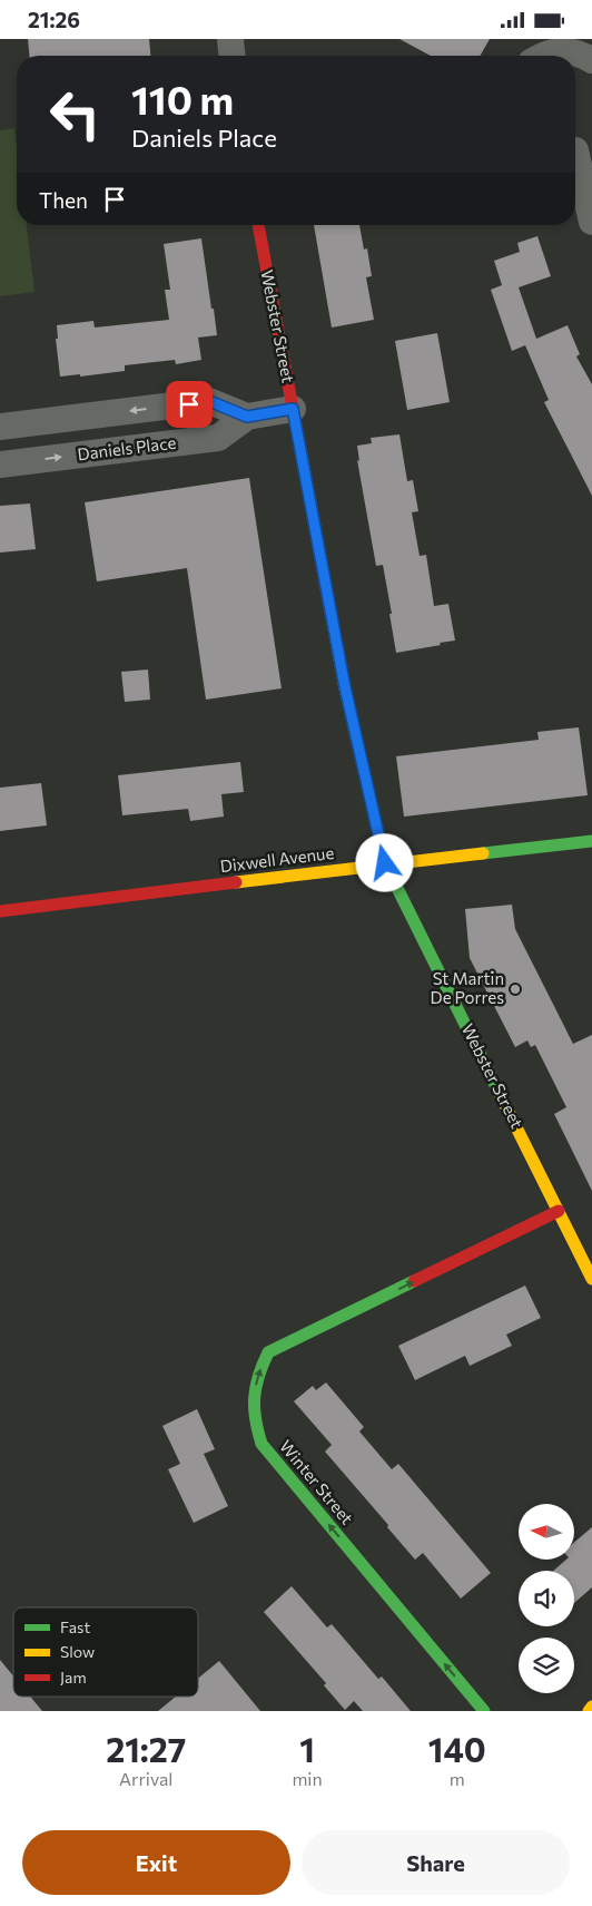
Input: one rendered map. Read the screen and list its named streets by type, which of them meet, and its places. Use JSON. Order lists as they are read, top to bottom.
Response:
{
  "streets": {
    "street": [
      "Webster Street",
      "Daniels Place",
      "Dixwell Avenue",
      "Winter Street"
    ]
  },
  "crossings": [
    ["Webster Street", "Daniels Place"],
    ["Webster Street", "Dixwell Avenue"],
    ["Webster Street", "Winter Street"]
  ],
  "places": ["St Martin De Porres"],
  "legend": ["Fast", "Slow", "Jam"],
  "north": "left",
  "page": {
    "status": "21:26",
    "turn": ["110 m", "Daniels Place"],
    "then": "Then",
    "eta": [
      "21:27",
      "Arrival",
      "1",
      "min",
      "140",
      "m"
    ],
    "buttons": ["Exit", "Share"]
  }
}
